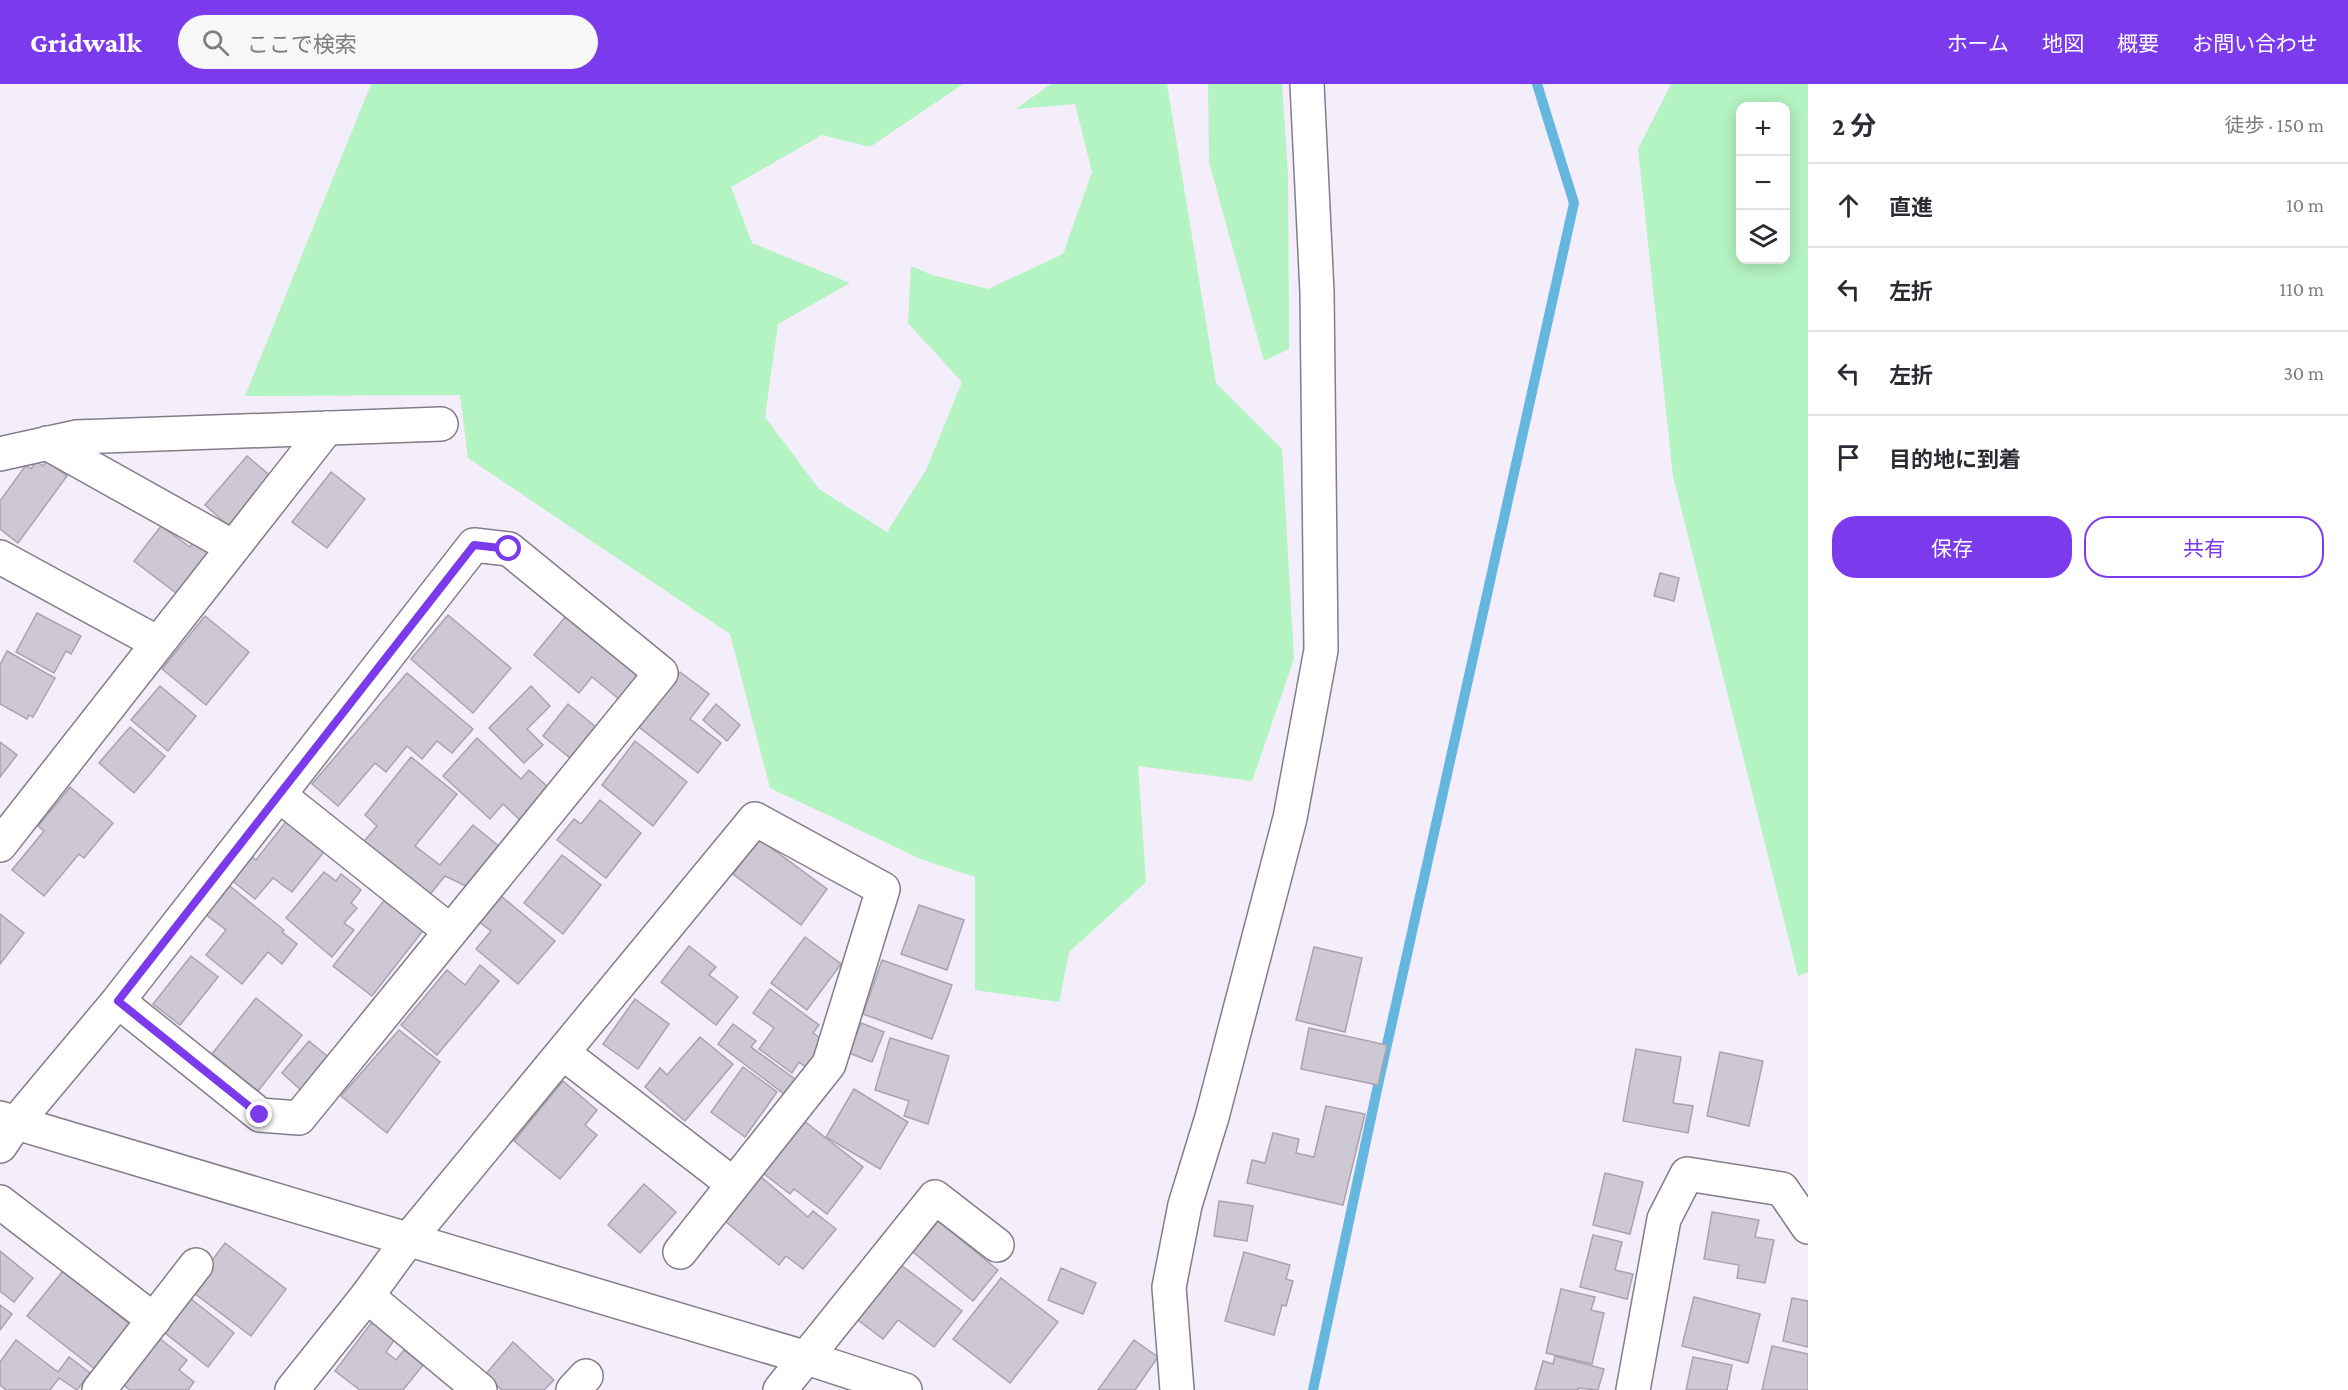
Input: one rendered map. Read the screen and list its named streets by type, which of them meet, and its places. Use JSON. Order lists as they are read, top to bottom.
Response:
{
  "page": {
    "header": "Gridwalk",
    "search": "ここで検索",
    "nav": [
      "ホーム",
      "地図",
      "概要",
      "お問い合わせ"
    ],
    "heading": ["2 分", "徒歩 · 150 m"],
    "map_buttons": ["+", "−"],
    "list": [
      ["直進", "10 m"],
      ["左折", "110 m"],
      ["左折", "30 m"],
      "目的地に到着"
    ],
    "buttons": ["保存", "共有"]
  }
}
